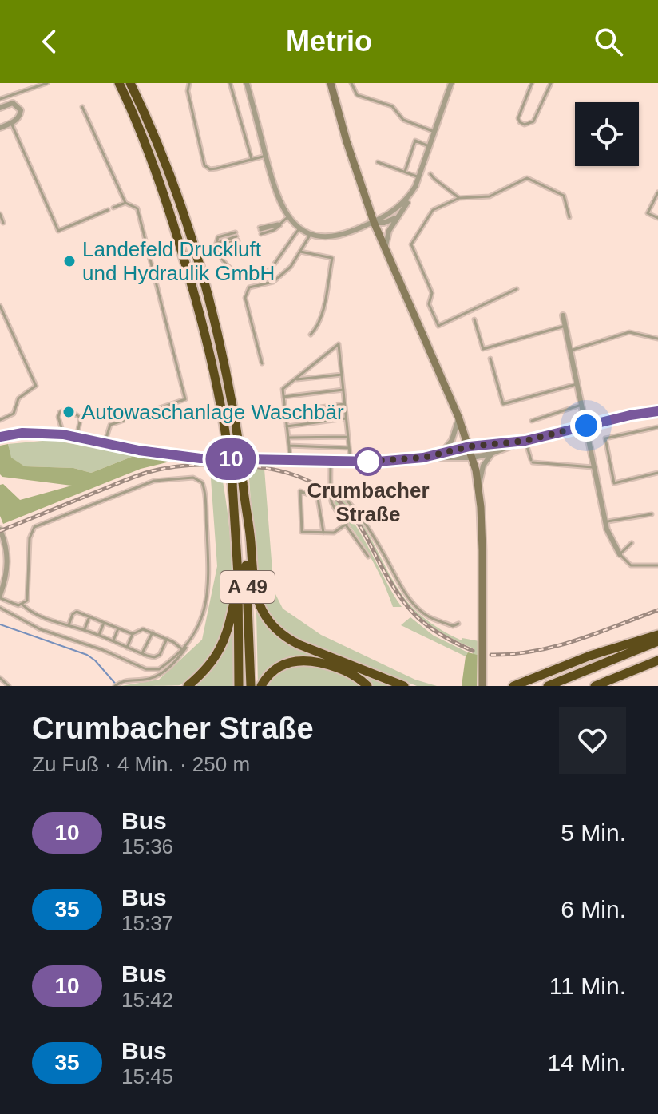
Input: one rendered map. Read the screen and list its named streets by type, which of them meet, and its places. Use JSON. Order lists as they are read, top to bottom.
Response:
{
  "streets": {
    "highway": ["A 49"]
  },
  "places": ["Landefeld Druckluft und Hydraulik GmbH", "Autowaschanlage Waschbär", "Crumbacher Straße"],
  "lines": ["bus line 10"],
  "page": {
    "header": "Metrio",
    "on_map": "10",
    "heading": ["Crumbacher Straße", "Zu Fuß · 4 Min. · 250 m"],
    "list": [
      {
        "mark": "10",
        "name": "Bus",
        "note": "15:36",
        "value": "5 Min."
      },
      {
        "mark": "35",
        "name": "Bus",
        "note": "15:37",
        "value": "6 Min."
      },
      {
        "mark": "10",
        "name": "Bus",
        "note": "15:42",
        "value": "11 Min."
      },
      {
        "mark": "35",
        "name": "Bus",
        "note": "15:45",
        "value": "14 Min."
      }
    ]
  }
}
